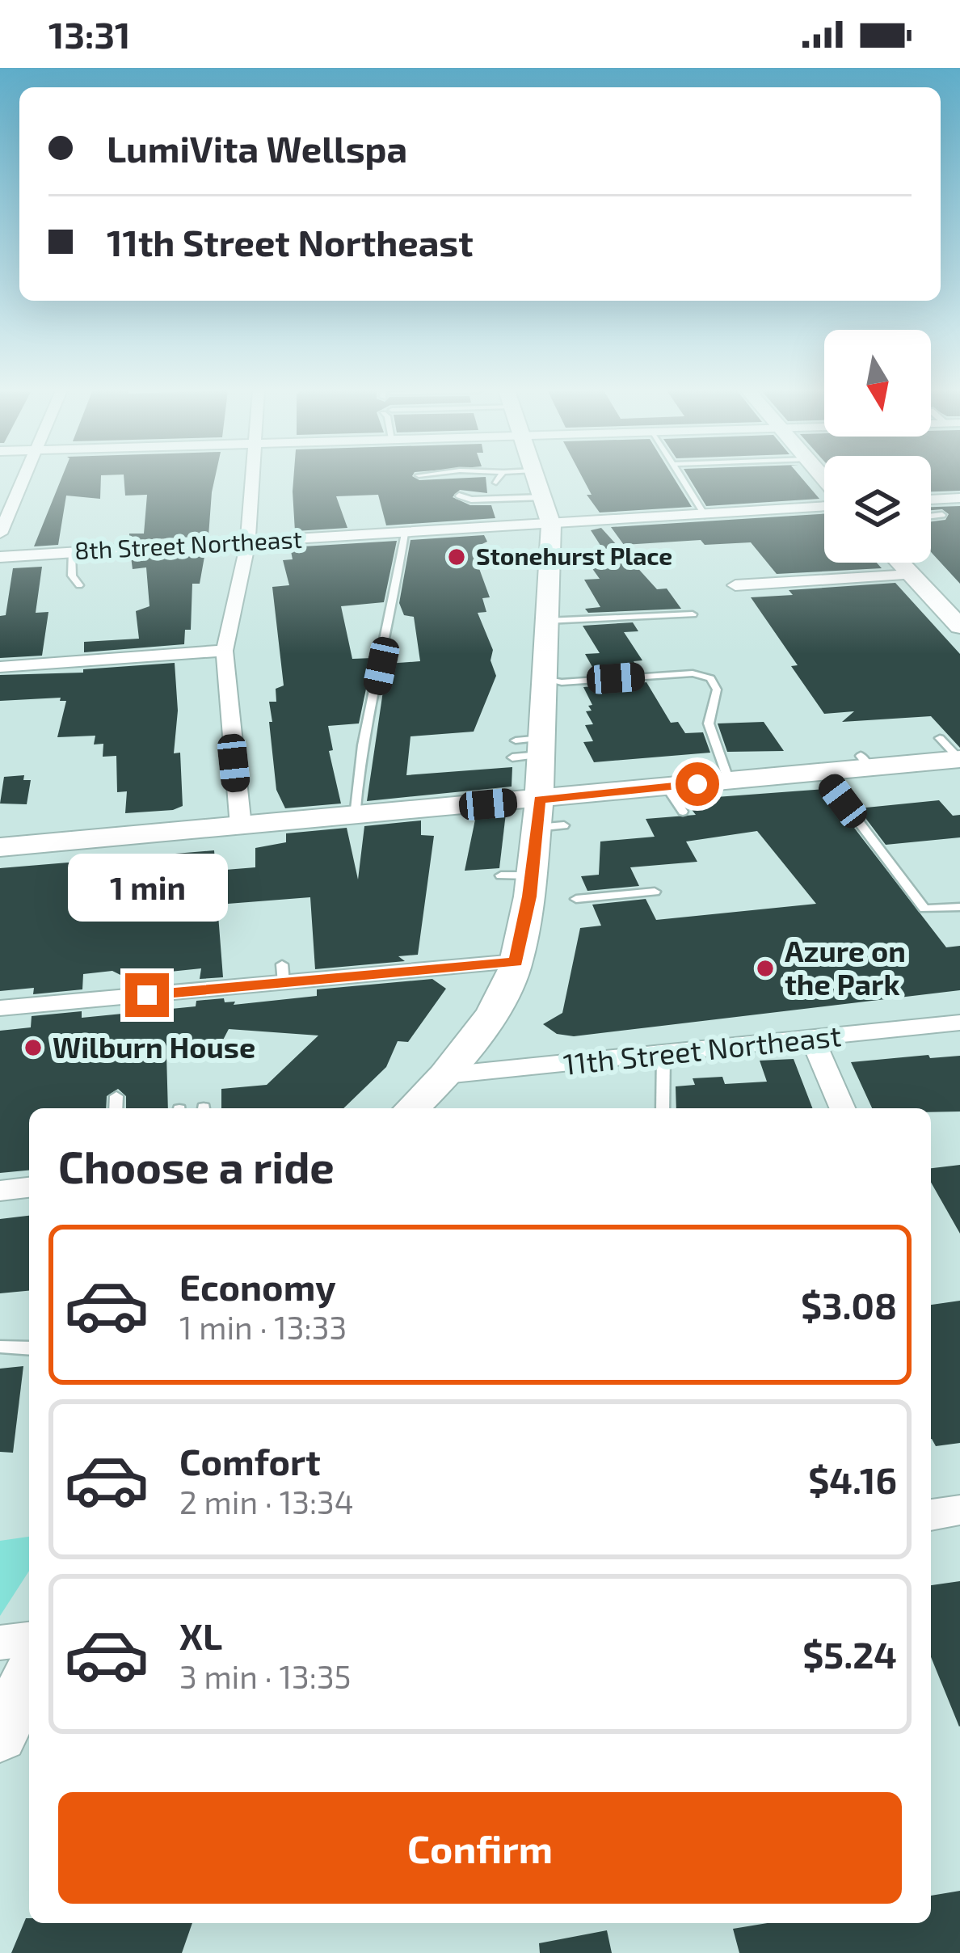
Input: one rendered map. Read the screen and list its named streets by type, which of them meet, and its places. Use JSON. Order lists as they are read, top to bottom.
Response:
{
  "streets": {
    "street": ["8th Street Northeast", "11th Street Northeast"]
  },
  "places": ["Stonehurst Place", "Azure on the Park", "Wilburn House"],
  "north": "bottom",
  "page": {
    "status": "13:31",
    "banner": ["LumiVita Wellspa", "11th Street Northeast"],
    "bubble": "1 min",
    "heading": "Choose a ride",
    "list": [
      {
        "name": "Economy",
        "note": "1 min · 13:33",
        "value": "$3.08"
      },
      {
        "name": "Comfort",
        "note": "2 min · 13:34",
        "value": "$4.16"
      },
      {
        "name": "XL",
        "note": "3 min · 13:35",
        "value": "$5.24"
      }
    ],
    "buttons": "Confirm"
  }
}
